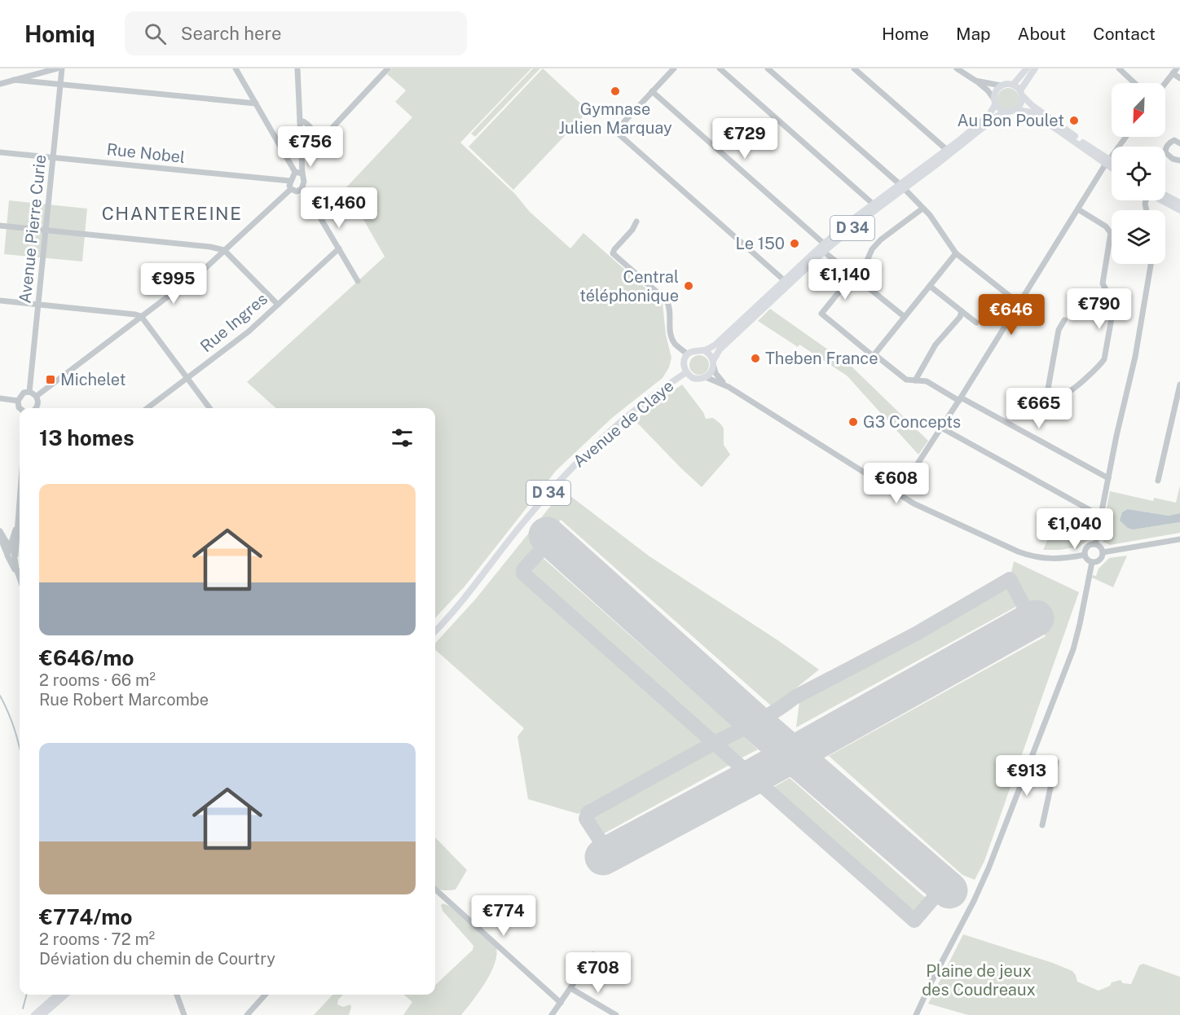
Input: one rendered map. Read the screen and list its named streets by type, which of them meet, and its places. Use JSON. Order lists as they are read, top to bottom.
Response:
{
  "streets": {
    "main road": ["D 34", "Avenue de Claye"],
    "street": ["Rue Nobel", "Avenue Pierre Curie", "Rue Ingres"]
  },
  "crossings": [
    ["Rue Nobel", "Avenue Pierre Curie"],
    ["D 34", "Avenue de Claye"]
  ],
  "districts": ["CHANTEREINE"],
  "parks": ["Plaine de jeux des Coudreaux"],
  "places": {
    "other": [
      "Gymnase Julien Marquay",
      "Au Bon Poulet",
      "Le 150",
      "Central téléphonique",
      "Theben France",
      "G3 Concepts"
    ],
    "transit": ["Michelet"]
  },
  "north": "bottom left",
  "page": {
    "header": "Homiq",
    "search": "Search here",
    "nav": [
      "Home",
      "Map",
      "About",
      "Contact"
    ],
    "price": [
      "€729",
      "€756",
      "€1,460",
      "€1,140",
      "€995",
      "€790",
      "€646",
      "€665",
      "€608",
      "€1,040",
      "€913",
      "€774",
      "€708"
    ],
    "heading": "13 homes",
    "list": [
      {
        "name": "€646/mo",
        "note": "2 rooms · 66 m² · Rue Robert Marcombe"
      },
      {
        "name": "€774/mo",
        "note": "2 rooms · 72 m² · Déviation du chemin de Courtry"
      }
    ]
  }
}
